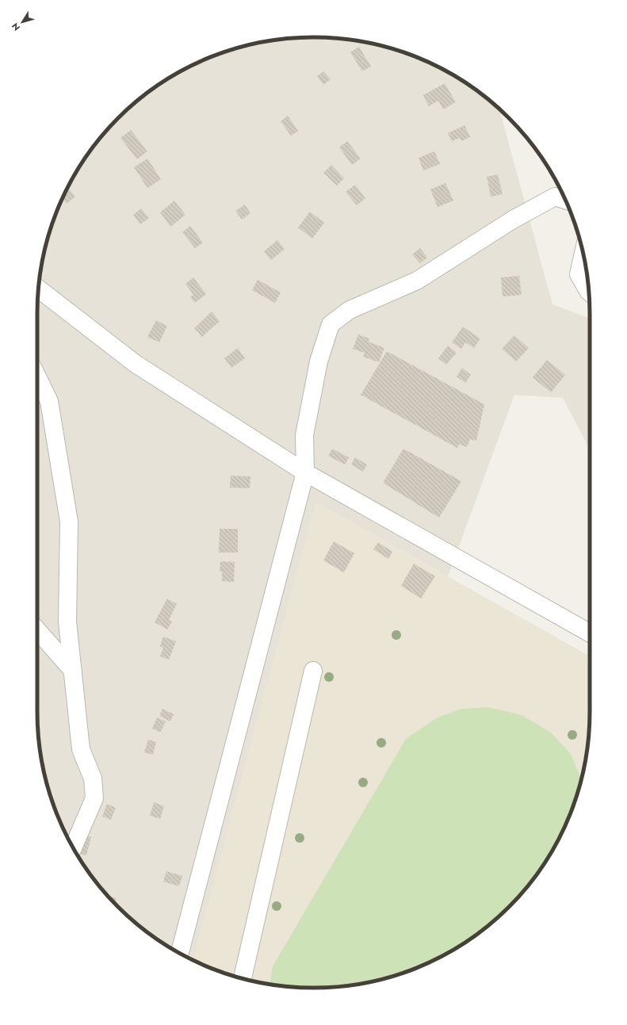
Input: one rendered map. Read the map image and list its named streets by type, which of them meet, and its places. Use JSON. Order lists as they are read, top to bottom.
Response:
{
  "north": "bottom left"
}
